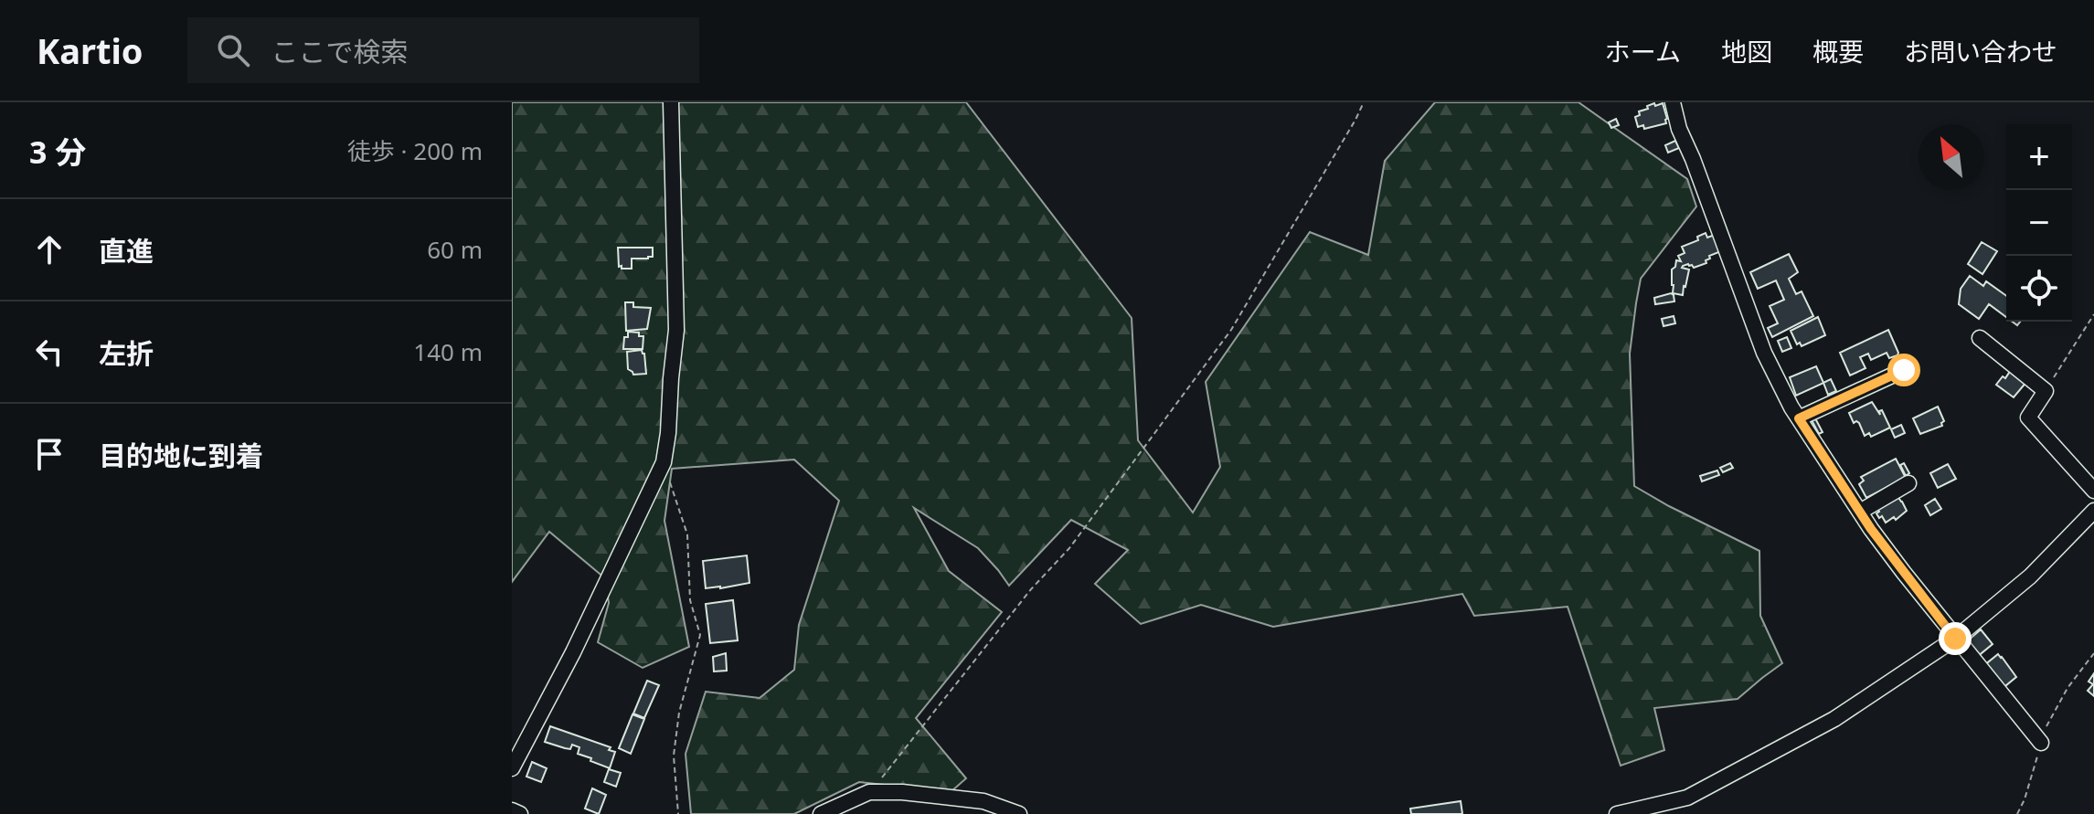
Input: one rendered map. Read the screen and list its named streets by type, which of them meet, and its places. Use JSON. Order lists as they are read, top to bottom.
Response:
{
  "north": "top left",
  "page": {
    "header": "Kartio",
    "search": "ここで検索",
    "nav": [
      "ホーム",
      "地図",
      "概要",
      "お問い合わせ"
    ],
    "heading": ["3 分", "徒歩 · 200 m"],
    "map_buttons": ["+", "−"],
    "list": [
      ["直進", "60 m"],
      ["左折", "140 m"],
      "目的地に到着"
    ]
  }
}
